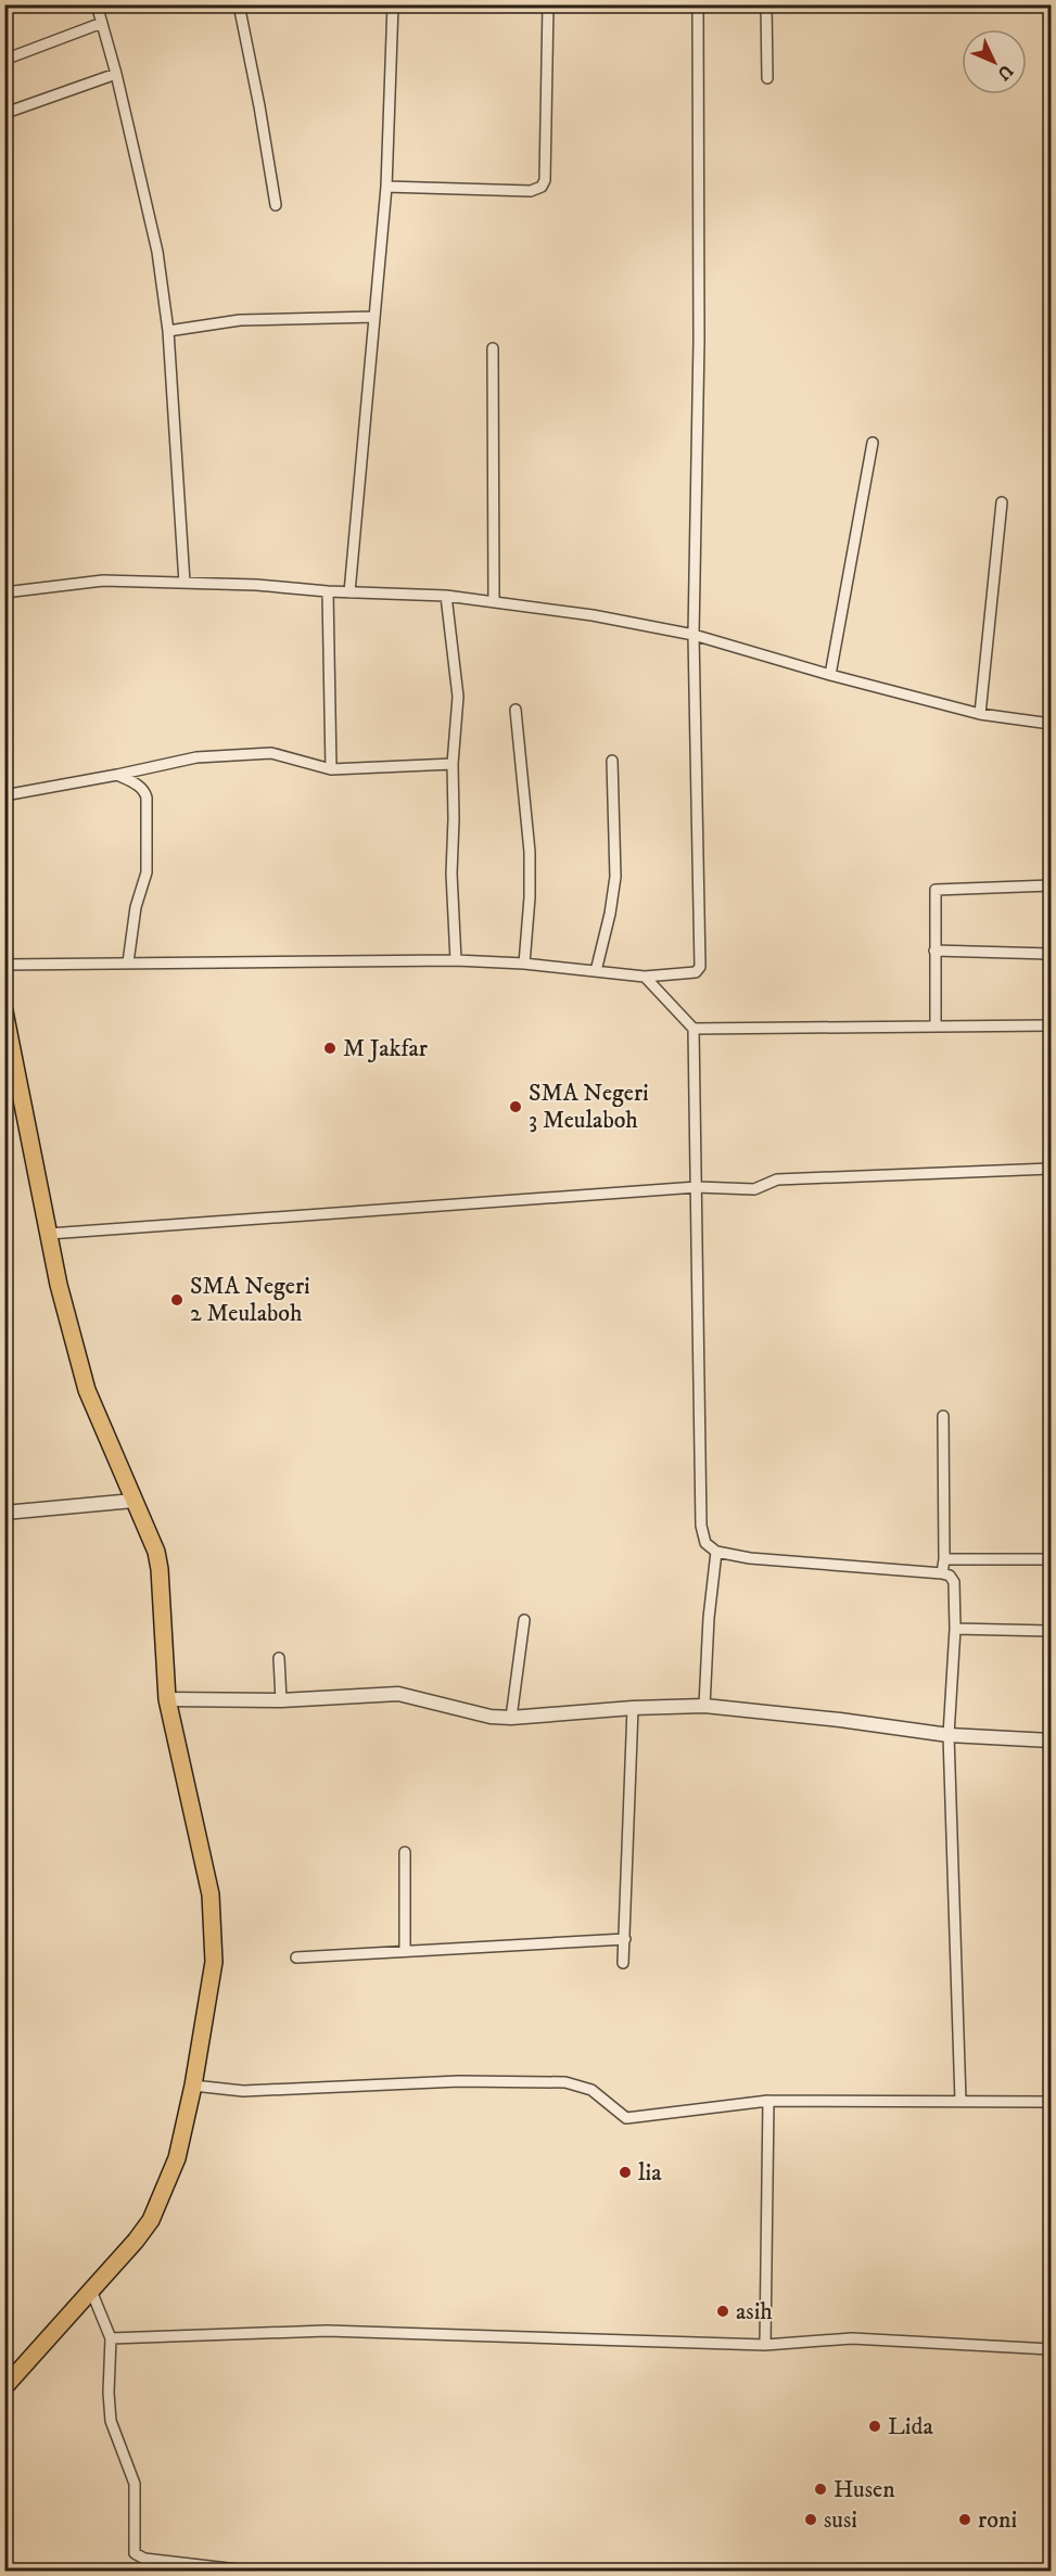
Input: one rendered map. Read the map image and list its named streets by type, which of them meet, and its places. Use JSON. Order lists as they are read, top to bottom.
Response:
{
  "places": [
    "M Jakfar",
    "SMA Negeri 3 Meulaboh",
    "SMA Negeri 2 Meulaboh",
    "lia",
    "asih",
    "Lida",
    "Husen",
    "susi",
    "roni"
  ],
  "north": "bottom right"
}
